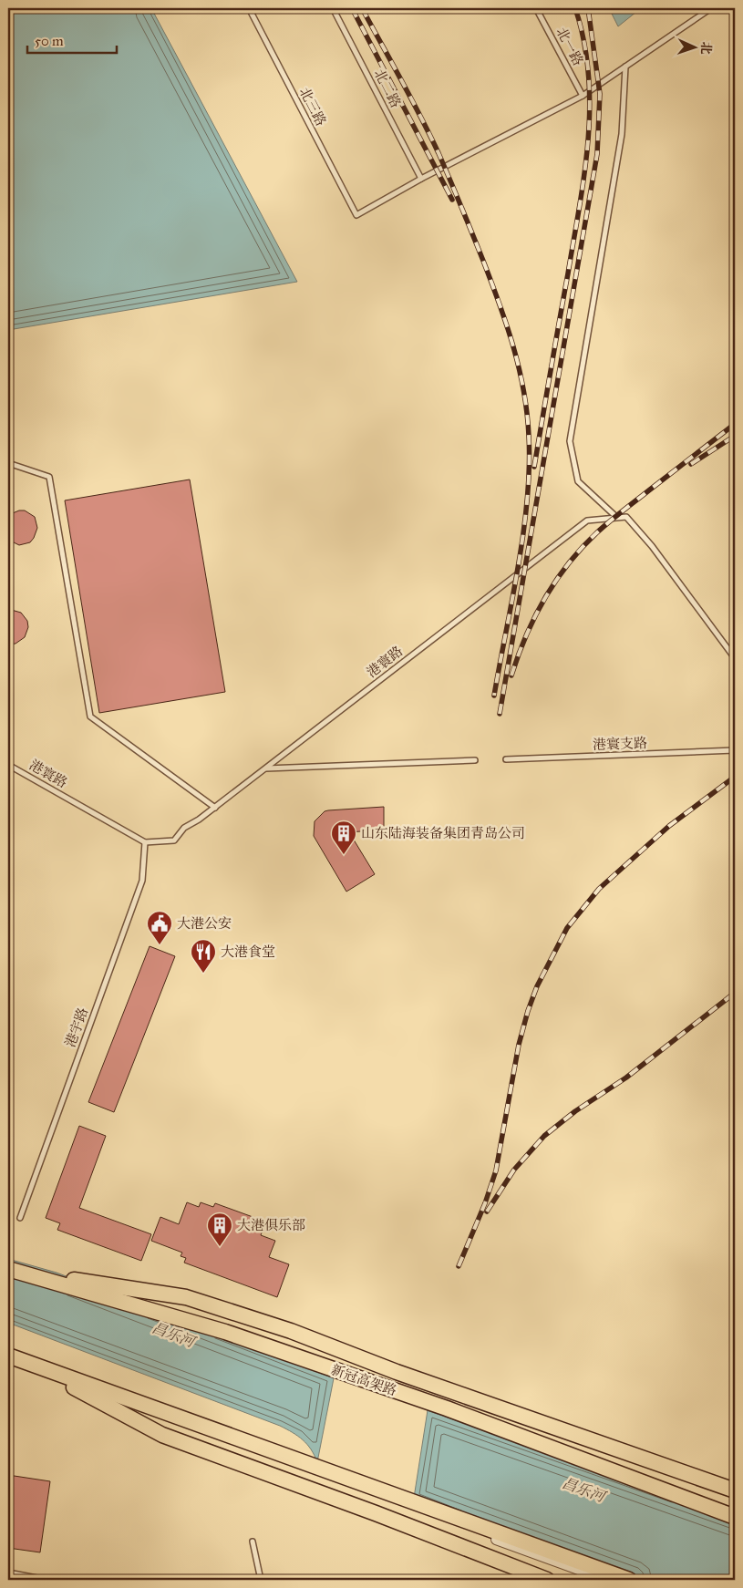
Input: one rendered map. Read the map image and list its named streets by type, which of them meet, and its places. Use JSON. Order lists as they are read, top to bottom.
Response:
{
  "streets": {
    "highway": ["新冠高架路"],
    "lane": [
      "北一路",
      "北二路",
      "北三路",
      "港寰路",
      "港寰支路",
      "港宇路"
    ]
  },
  "crossings": [
    ["北二路", "北三路"],
    ["港寰路", "港宇路"]
  ],
  "water": ["昌乐河"],
  "places": {
    "building": ["山东陆海装备集团青岛公司", "大港俱乐部"],
    "public building": ["大港公安"],
    "restaurant": ["大港食堂"]
  },
  "scale_bar": "50 m",
  "north": "right"
}
